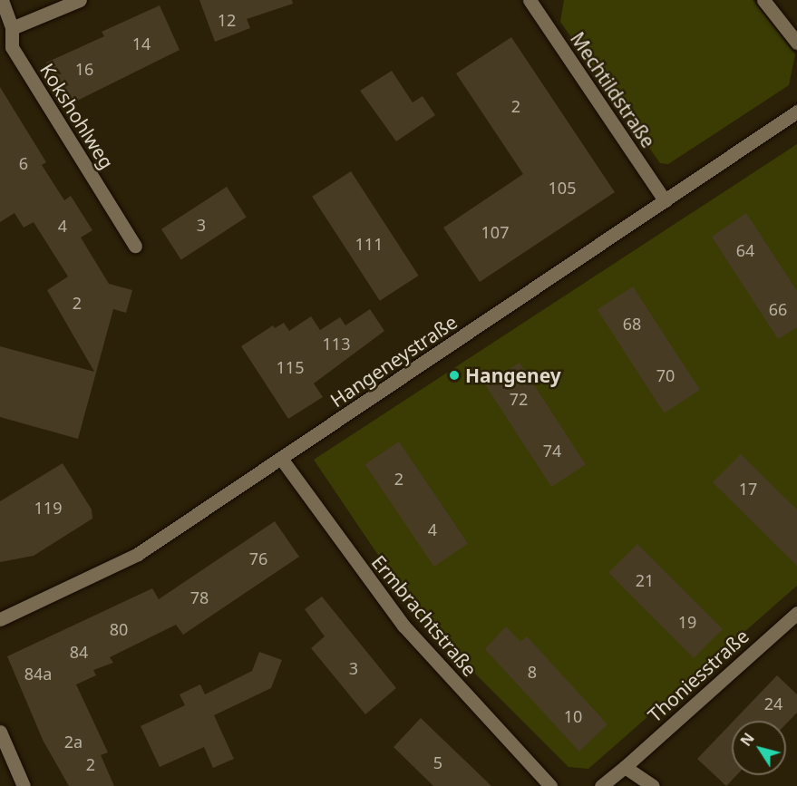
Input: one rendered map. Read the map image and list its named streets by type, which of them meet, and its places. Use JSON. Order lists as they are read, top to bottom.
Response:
{
  "streets": {
    "street": [
      "Mechtildstraße",
      "Kokshohlweg",
      "Hangeneystraße",
      "Ermbrachtstraße",
      "Thoniesstraße"
    ]
  },
  "crossings": [
    ["Mechtildstraße", "Hangeneystraße"],
    ["Hangeneystraße", "Ermbrachtstraße"]
  ],
  "places": ["Hangeney"],
  "house_numbers": [
    "12",
    "14",
    "16",
    "2",
    "6",
    "105",
    "3",
    "4",
    "107",
    "111",
    "64",
    "2",
    "66",
    "68",
    "113",
    "115",
    "70",
    "72",
    "74",
    "2",
    "17",
    "119",
    "4",
    "76",
    "21",
    "78",
    "19",
    "80",
    "84",
    "3",
    "8",
    "84a",
    "24",
    "10",
    "2a",
    "5",
    "2"
  ],
  "north": "top left"
}
